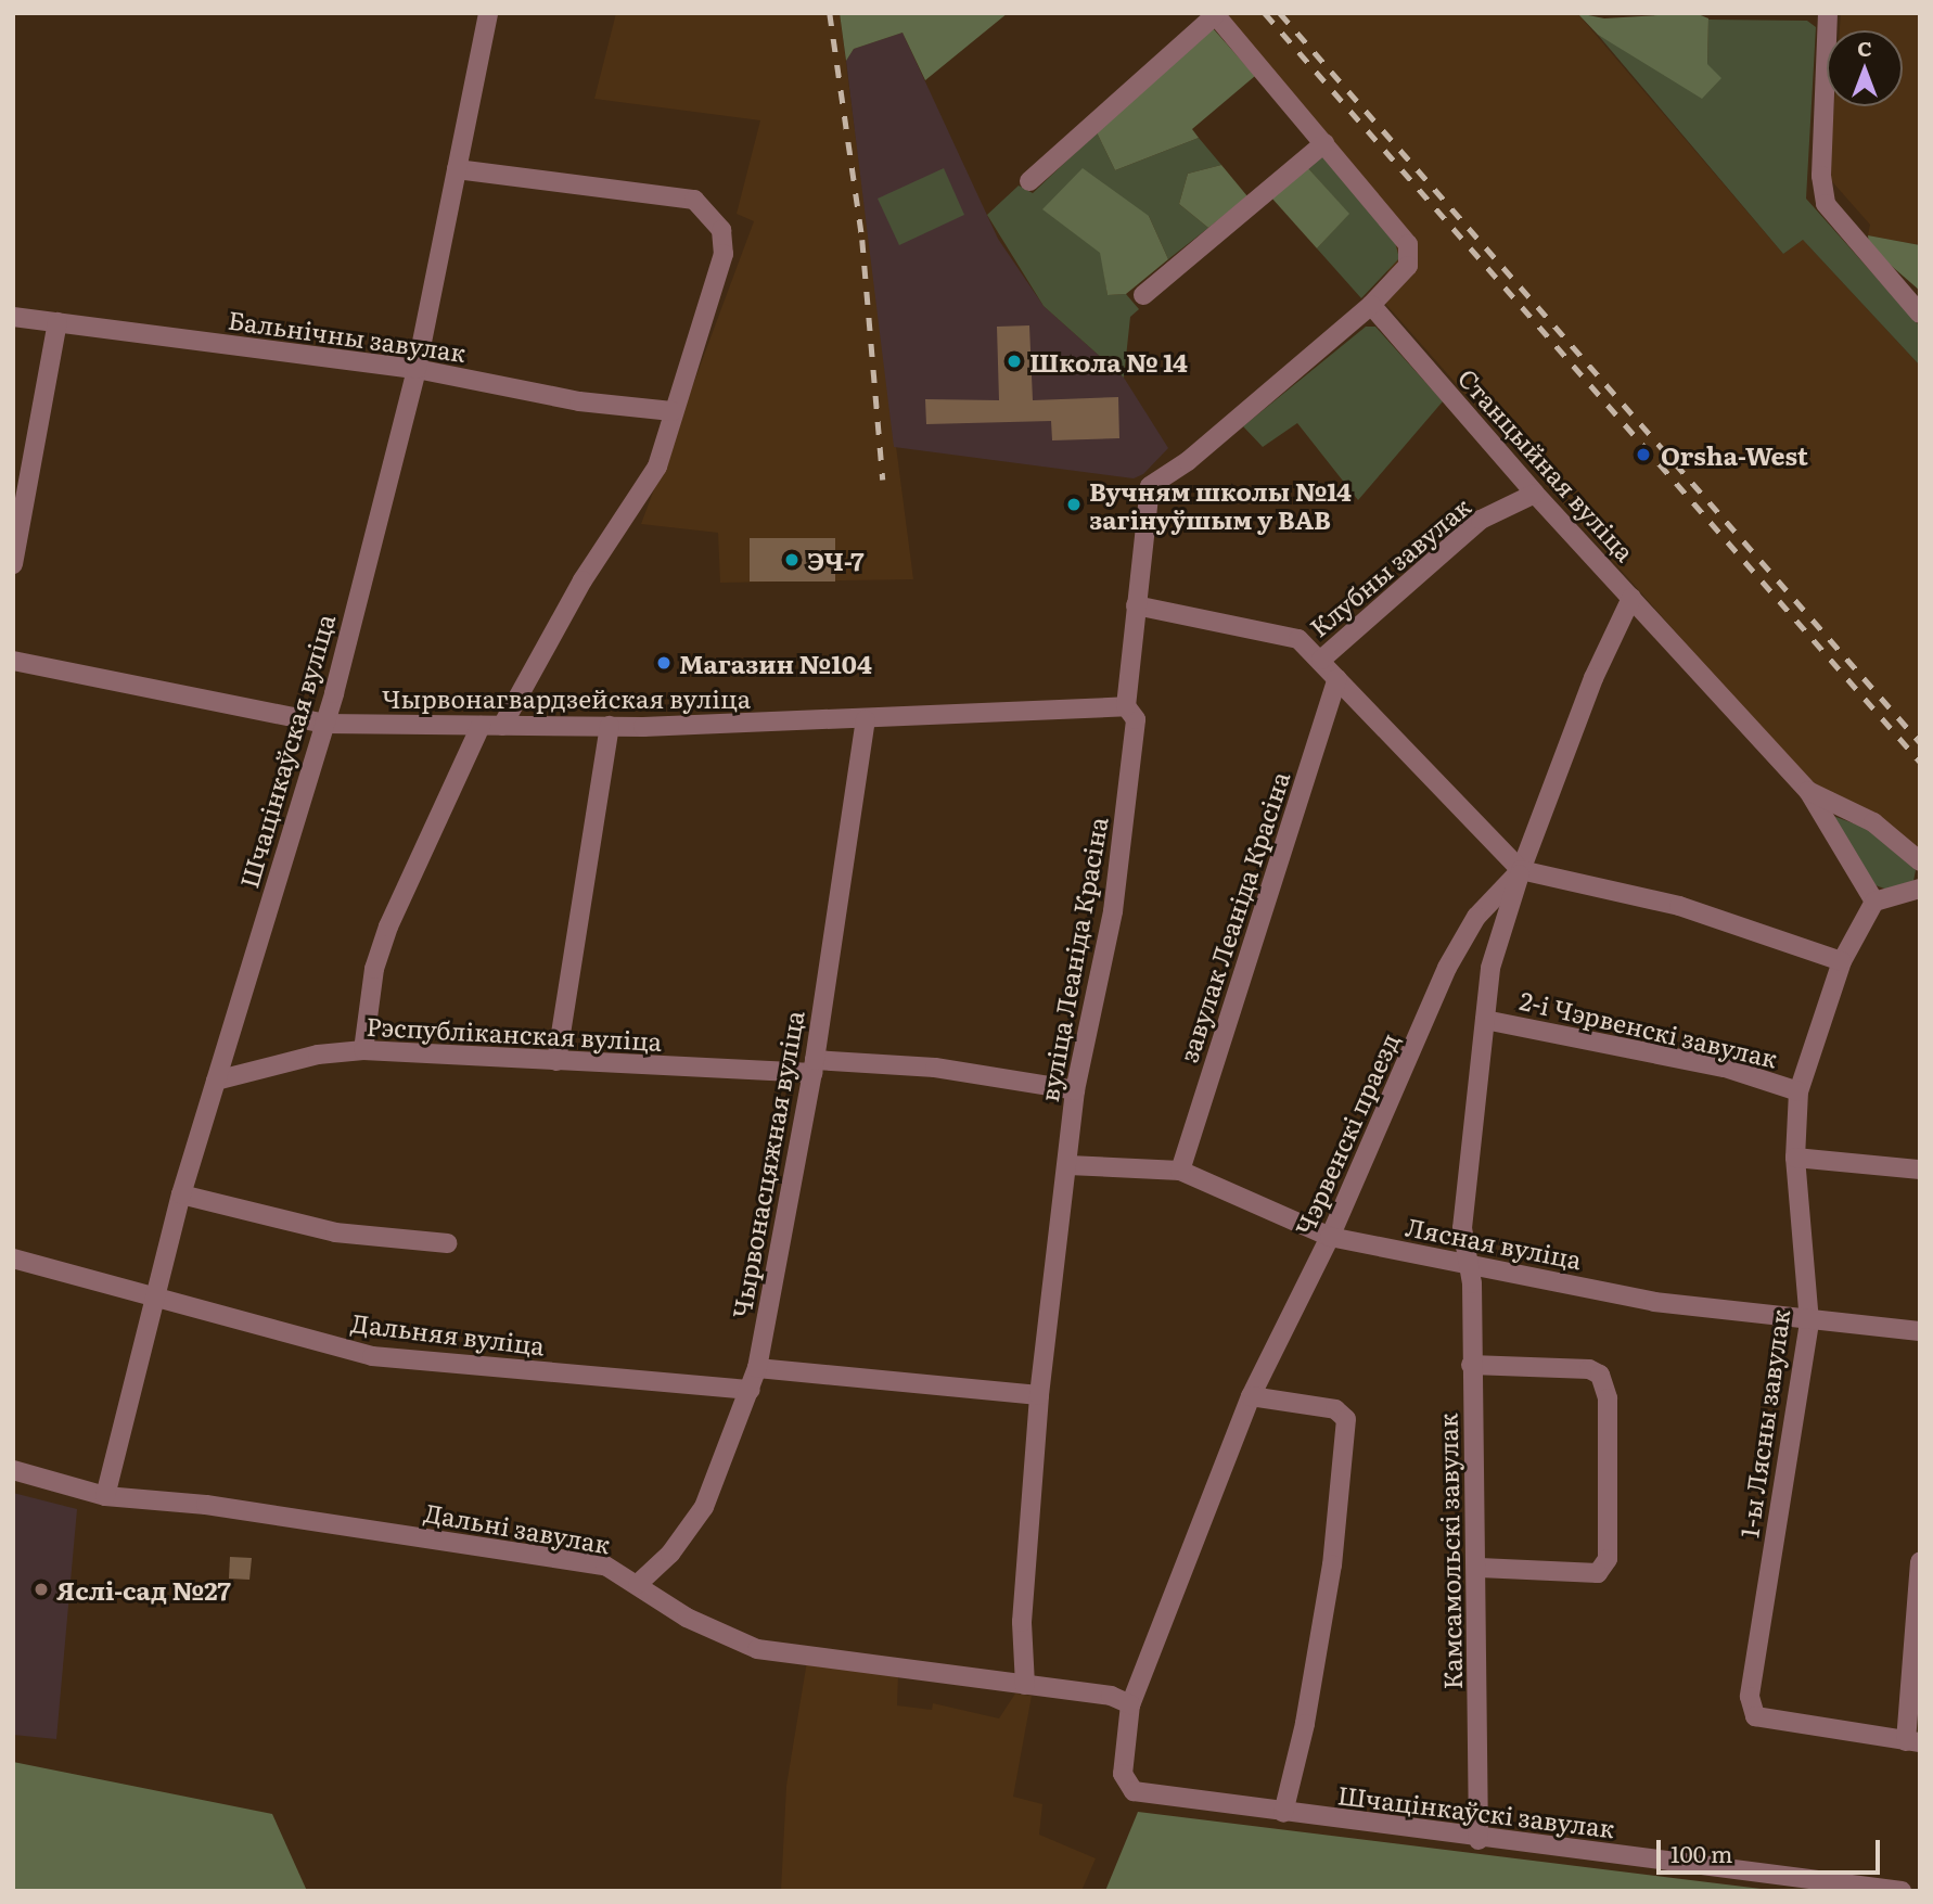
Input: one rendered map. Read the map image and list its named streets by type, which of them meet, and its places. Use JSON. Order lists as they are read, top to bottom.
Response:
{
  "streets": {
    "street": [
      "Бальнічны завулак",
      "Станцыйная вуліца",
      "Клубны завулак",
      "Чырвонагвардзейская вуліца",
      "Шчацінкаўская вуліца",
      "завулак Леаніда Красіна",
      "вуліца Леаніда Красіна",
      "2-і Чэрвенскі завулак",
      "Рэспубліканская вуліца",
      "Чэрвенскі праезд",
      "Чырвонасцяжная вуліца",
      "Лясная вуліца",
      "Дальняя вуліца",
      "1-ы Лясны завулак",
      "Дальні завулак",
      "Камсамольскі завулак",
      "Шчацінкаўскі завулак"
    ]
  },
  "crossings": [
    ["Бальнічны завулак", "Шчацінкаўская вуліца"],
    ["Станцыйная вуліца", "Клубны завулак"],
    ["Станцыйная вуліца", "вуліца Леаніда Красіна"],
    ["Станцыйная вуліца", "Чэрвенскі праезд"],
    ["Чырвонагвардзейская вуліца", "Шчацінкаўская вуліца"],
    ["Чырвонагвардзейская вуліца", "вуліца Леаніда Красіна"],
    ["Чырвонагвардзейская вуліца", "Чырвонасцяжная вуліца"],
    ["Шчацінкаўская вуліца", "Рэспубліканская вуліца"],
    ["Шчацінкаўская вуліца", "Дальняя вуліца"],
    ["Шчацінкаўская вуліца", "Дальні завулак"],
    ["завулак Леаніда Красіна", "Лясная вуліца"],
    ["вуліца Леаніда Красіна", "Рэспубліканская вуліца"],
    ["вуліца Леаніда Красіна", "Лясная вуліца"],
    ["вуліца Леаніда Красіна", "Дальні завулак"],
    ["2-і Чэрвенскі завулак", "1-ы Лясны завулак"],
    ["2-і Чэрвенскі завулак", "Камсамольскі завулак"],
    ["Рэспубліканская вуліца", "Чырвонасцяжная вуліца"],
    ["Чэрвенскі праезд", "Лясная вуліца"],
    ["Чэрвенскі праезд", "Дальні завулак"],
    ["Чэрвенскі праезд", "Камсамольскі завулак"],
    ["Чэрвенскі праезд", "Шчацінкаўскі завулак"],
    ["Чырвонасцяжная вуліца", "Дальняя вуліца"],
    ["Чырвонасцяжная вуліца", "Дальні завулак"],
    ["Лясная вуліца", "1-ы Лясны завулак"],
    ["Лясная вуліца", "Камсамольскі завулак"],
    ["Дальні завулак", "Шчацінкаўскі завулак"],
    ["Камсамольскі завулак", "Шчацінкаўскі завулак"]
  ],
  "places": [
    "Школа № 14",
    "Orsha-West",
    "Вучням школы №14 загінуўшым у ВАВ",
    "ЭЧ-7",
    "Магазин №104",
    "Яслі-сад №27"
  ],
  "scale_bar": "100 m",
  "north": "top"
}
